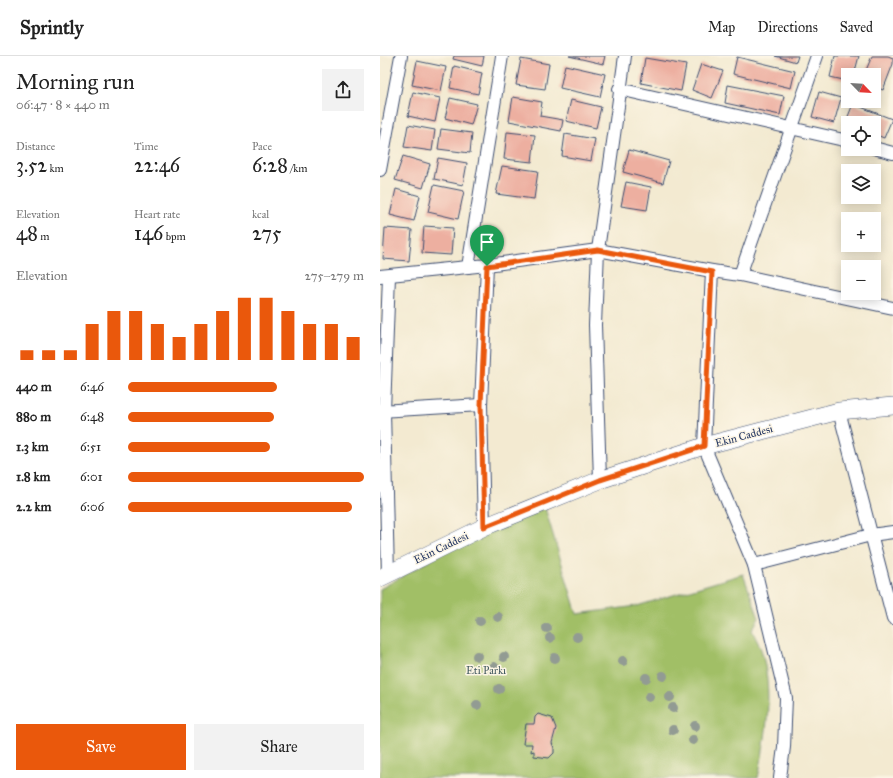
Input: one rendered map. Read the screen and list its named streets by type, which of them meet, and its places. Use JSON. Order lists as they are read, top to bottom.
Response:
{
  "streets": {
    "street": ["Ekin Caddesi"]
  },
  "parks": ["Eti Parkı"],
  "north": "bottom right",
  "page": {
    "header": "Sprintly",
    "nav": ["Map", "Directions", "Saved"],
    "heading": ["Morning run", "06:47 · 8 × 440 m"],
    "map_buttons": ["+", "−"],
    "stats": [
      ["Distance", "3.52 km"],
      ["Time", "22:46"],
      ["Pace", "6:28 /km"],
      ["Elevation", "48 m"],
      ["Heart rate", "146 bpm"],
      ["kcal", "275"]
    ],
    "chart": ["Elevation", "275–279 m"],
    "list": [
      {
        "name": "440 m",
        "note": "6:46"
      },
      {
        "name": "880 m",
        "note": "6:48"
      },
      {
        "name": "1.3 km",
        "note": "6:51"
      },
      {
        "name": "1.8 km",
        "note": "6:01"
      },
      {
        "name": "2.2 km",
        "note": "6:06"
      }
    ],
    "buttons": ["Save", "Share"]
  }
}
